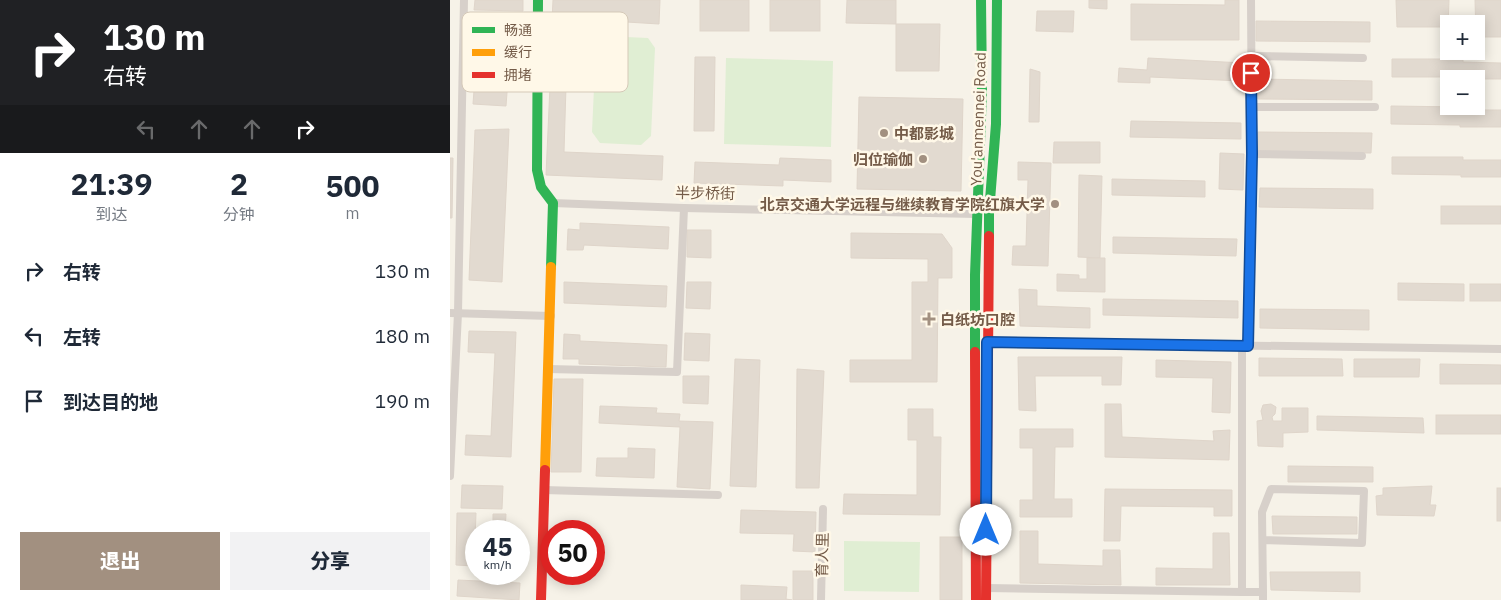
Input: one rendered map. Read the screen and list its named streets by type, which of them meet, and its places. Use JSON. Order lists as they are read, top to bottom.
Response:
{
  "streets": {
    "main road": ["You'anmennei Road"],
    "street": ["半步桥街", "育人里"]
  },
  "crossings": [
    ["You'anmennei Road", "半步桥街"]
  ],
  "places": {
    "other": ["中都影城", "归位瑜伽", "北京交通大学远程与继续教育学院红旗大学"],
    "health": ["白纸坊口腔"]
  },
  "legend": ["畅通", "缓行", "拥堵"],
  "page": {
    "turn": ["130 m", "右转"],
    "map_buttons": ["+", "−"],
    "eta": [
      "21:39",
      "到达",
      "2",
      "分钟",
      "500",
      "m"
    ],
    "list": [
      {
        "name": "右转",
        "value": "130 m"
      },
      {
        "name": "左转",
        "value": "180 m"
      },
      {
        "name": "到达目的地",
        "value": "190 m"
      }
    ],
    "speed": "45 km/h",
    "limit": "50",
    "buttons": ["退出", "分享"]
  }
}
